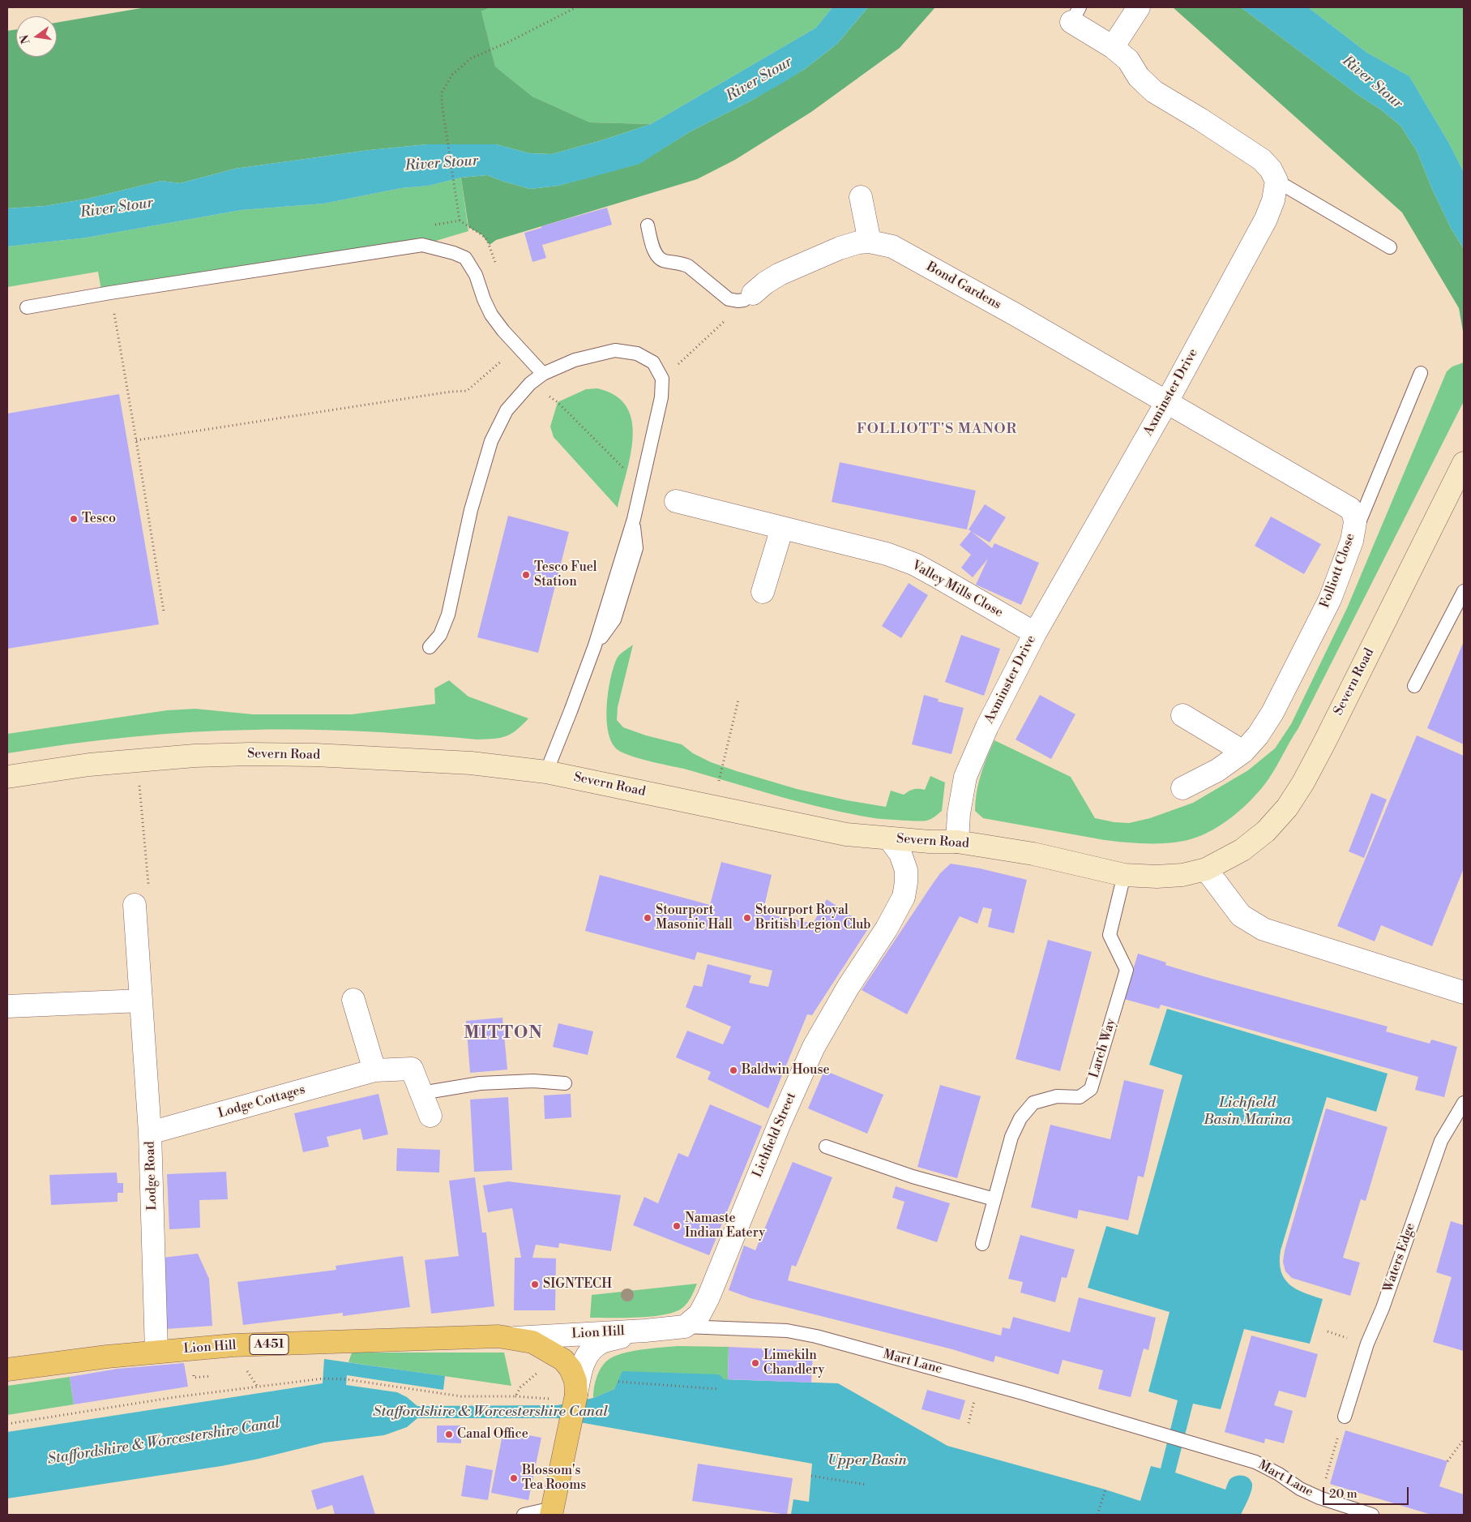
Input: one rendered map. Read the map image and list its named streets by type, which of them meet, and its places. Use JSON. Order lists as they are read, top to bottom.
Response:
{
  "streets": {
    "main road": ["Lion Hill", "A451"],
    "street": [
      "Bond Gardens",
      "Axminster Drive",
      "Folliott Close",
      "Valley Mills Close",
      "Severn Road",
      "Lodge Cottages",
      "Lichfield Street",
      "Lodge Road"
    ],
    "lane": ["Larch Way", "Waters Edge", "Mart Lane"]
  },
  "crossings": [
    ["Bond Gardens", "Axminster Drive"],
    ["Bond Gardens", "Folliott Close"],
    ["Axminster Drive", "Folliott Close"],
    ["Axminster Drive", "Valley Mills Close"],
    ["Axminster Drive", "Severn Road"],
    ["Severn Road", "Larch Way"],
    ["Severn Road", "Lichfield Street"],
    ["Lodge Cottages", "Lodge Road"],
    ["Lichfield Street", "Lion Hill"],
    ["Lichfield Street", "Mart Lane"],
    ["Lodge Road", "Lion Hill"],
    ["Lion Hill", "Mart Lane"]
  ],
  "districts": ["FOLLIOTT'S MANOR", "MITTON"],
  "water": [
    "River Stour",
    "Lichfield Basin Marina",
    "Staffordshire & Worcestershire Canal",
    "Upper Basin"
  ],
  "places": [
    "Tesco",
    "Tesco Fuel Station",
    "Stourport Masonic Hall",
    "Stourport Royal British Legion Club",
    "Baldwin House",
    "Namaste Indian Eatery",
    "SIGNTECH",
    "Limekiln Chandlery",
    "Canal Office",
    "Blossom's Tea Rooms"
  ],
  "scale_bar": "20 m",
  "north": "left"
}
